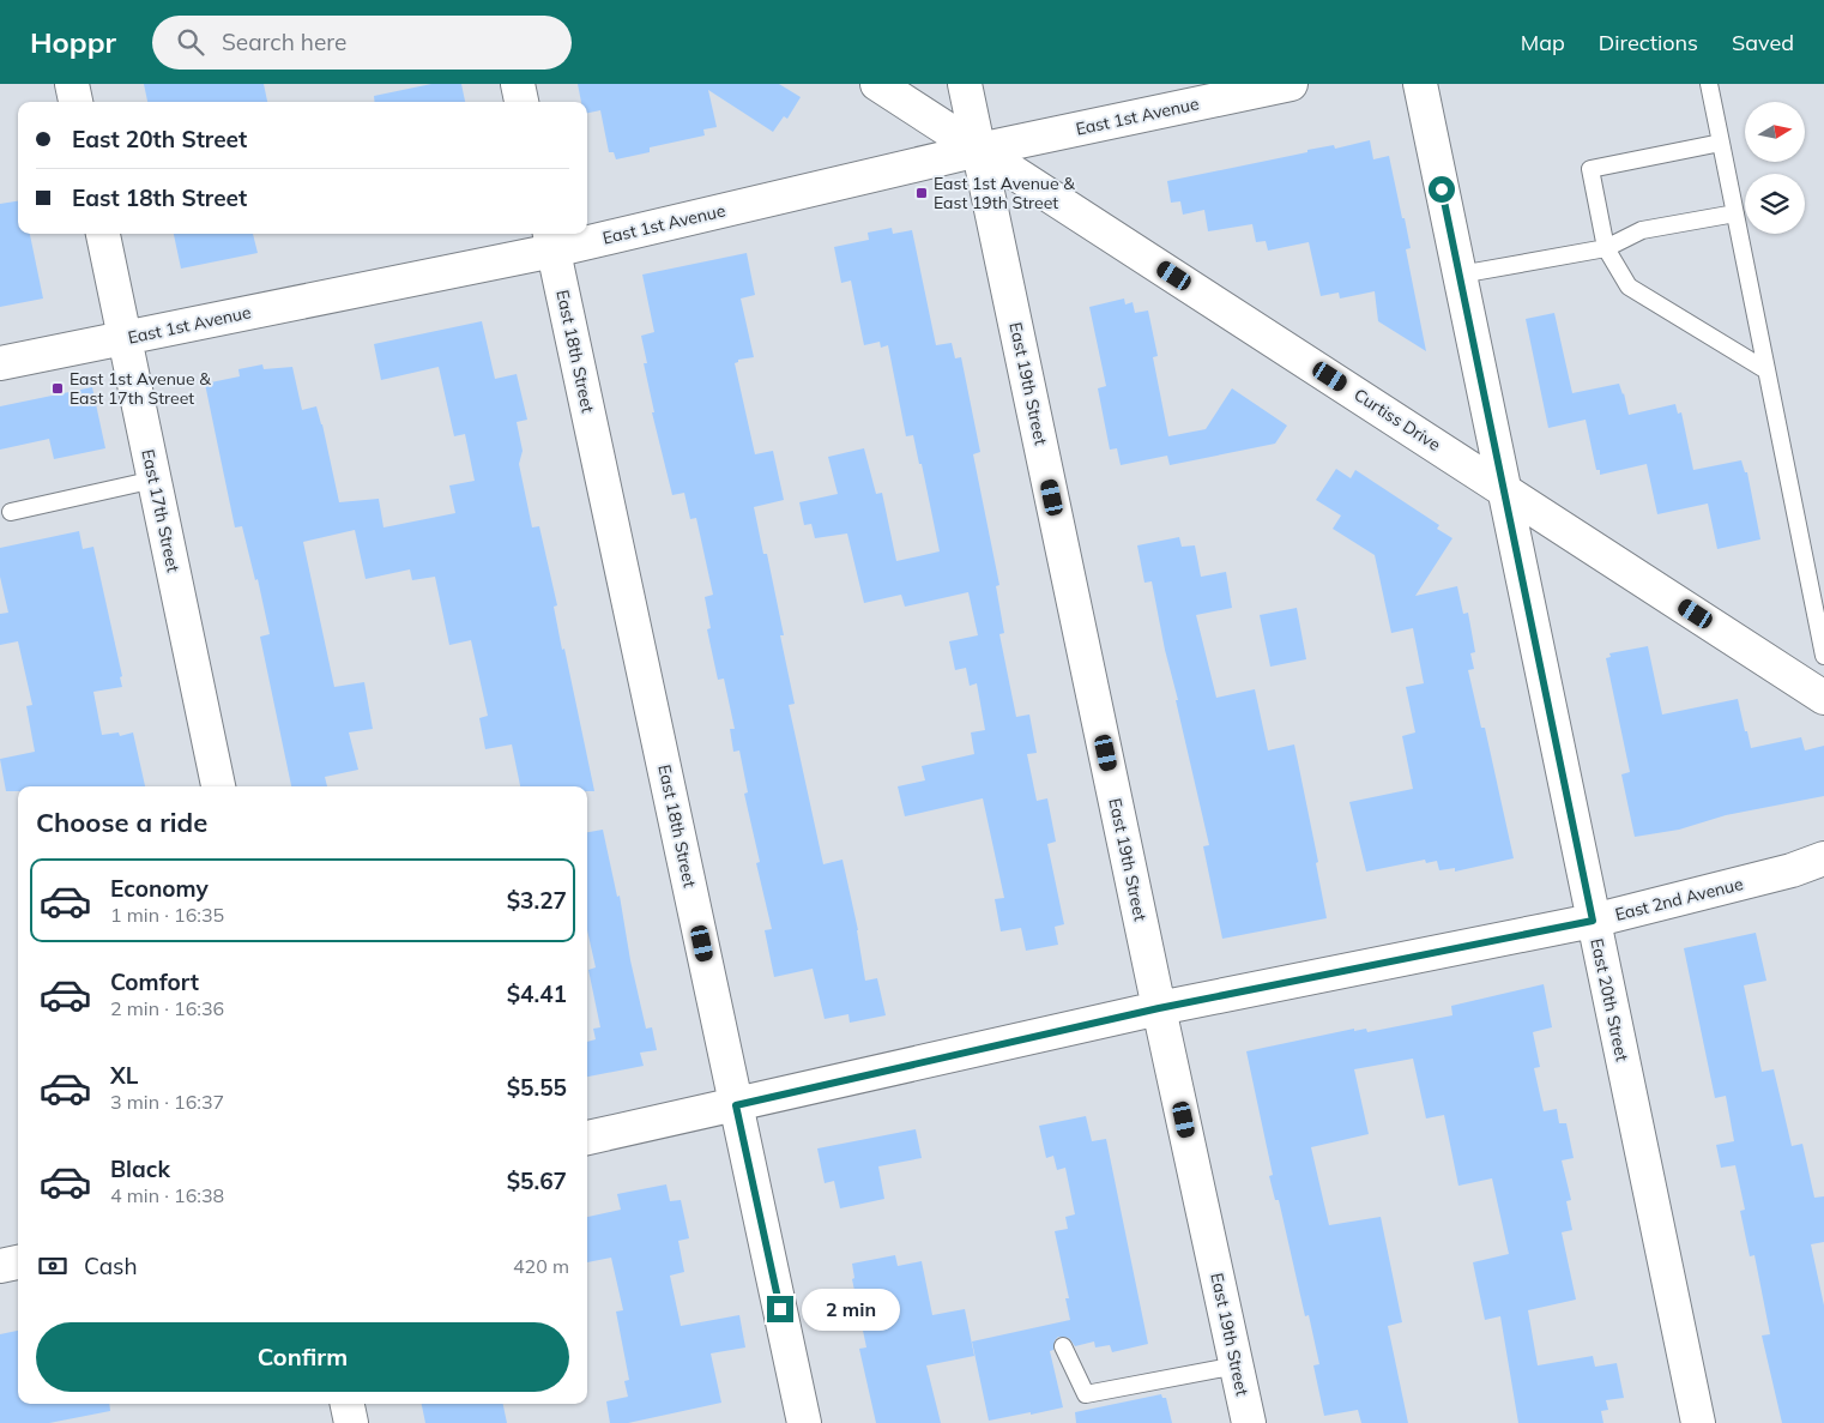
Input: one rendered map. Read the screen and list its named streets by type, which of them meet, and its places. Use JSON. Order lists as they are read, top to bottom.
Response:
{
  "streets": {
    "street": [
      "East 1st Avenue",
      "East 18th Street",
      "East 19th Street",
      "Curtiss Drive",
      "East 17th Street",
      "East 2nd Avenue",
      "East 20th Street"
    ]
  },
  "crossings": [
    ["East 1st Avenue", "East 18th Street"],
    ["East 1st Avenue", "East 19th Street"],
    ["East 1st Avenue", "Curtiss Drive"],
    ["East 1st Avenue", "East 17th Street"],
    ["East 18th Street", "East 2nd Avenue"],
    ["East 19th Street", "Curtiss Drive"],
    ["East 19th Street", "East 2nd Avenue"],
    ["Curtiss Drive", "East 20th Street"],
    ["East 2nd Avenue", "East 20th Street"]
  ],
  "places": {
    "transit": ["East 1st Avenue & East 19th Street", "East 1st Avenue & East 17th Street"]
  },
  "north": "right",
  "page": {
    "header": "Hoppr",
    "search": "Search here",
    "nav": ["Map", "Directions", "Saved"],
    "banner": ["East 20th Street", "East 18th Street"],
    "heading": "Choose a ride",
    "list": [
      {
        "name": "Economy",
        "note": "1 min · 16:35",
        "value": "$3.27"
      },
      {
        "name": "Comfort",
        "note": "2 min · 16:36",
        "value": "$4.41"
      },
      {
        "name": "XL",
        "note": "3 min · 16:37",
        "value": "$5.55"
      },
      {
        "name": "Black",
        "note": "4 min · 16:38",
        "value": "$5.67"
      }
    ],
    "pay": ["Cash", "420 m"],
    "bubble": "2 min",
    "buttons": "Confirm"
  }
}
